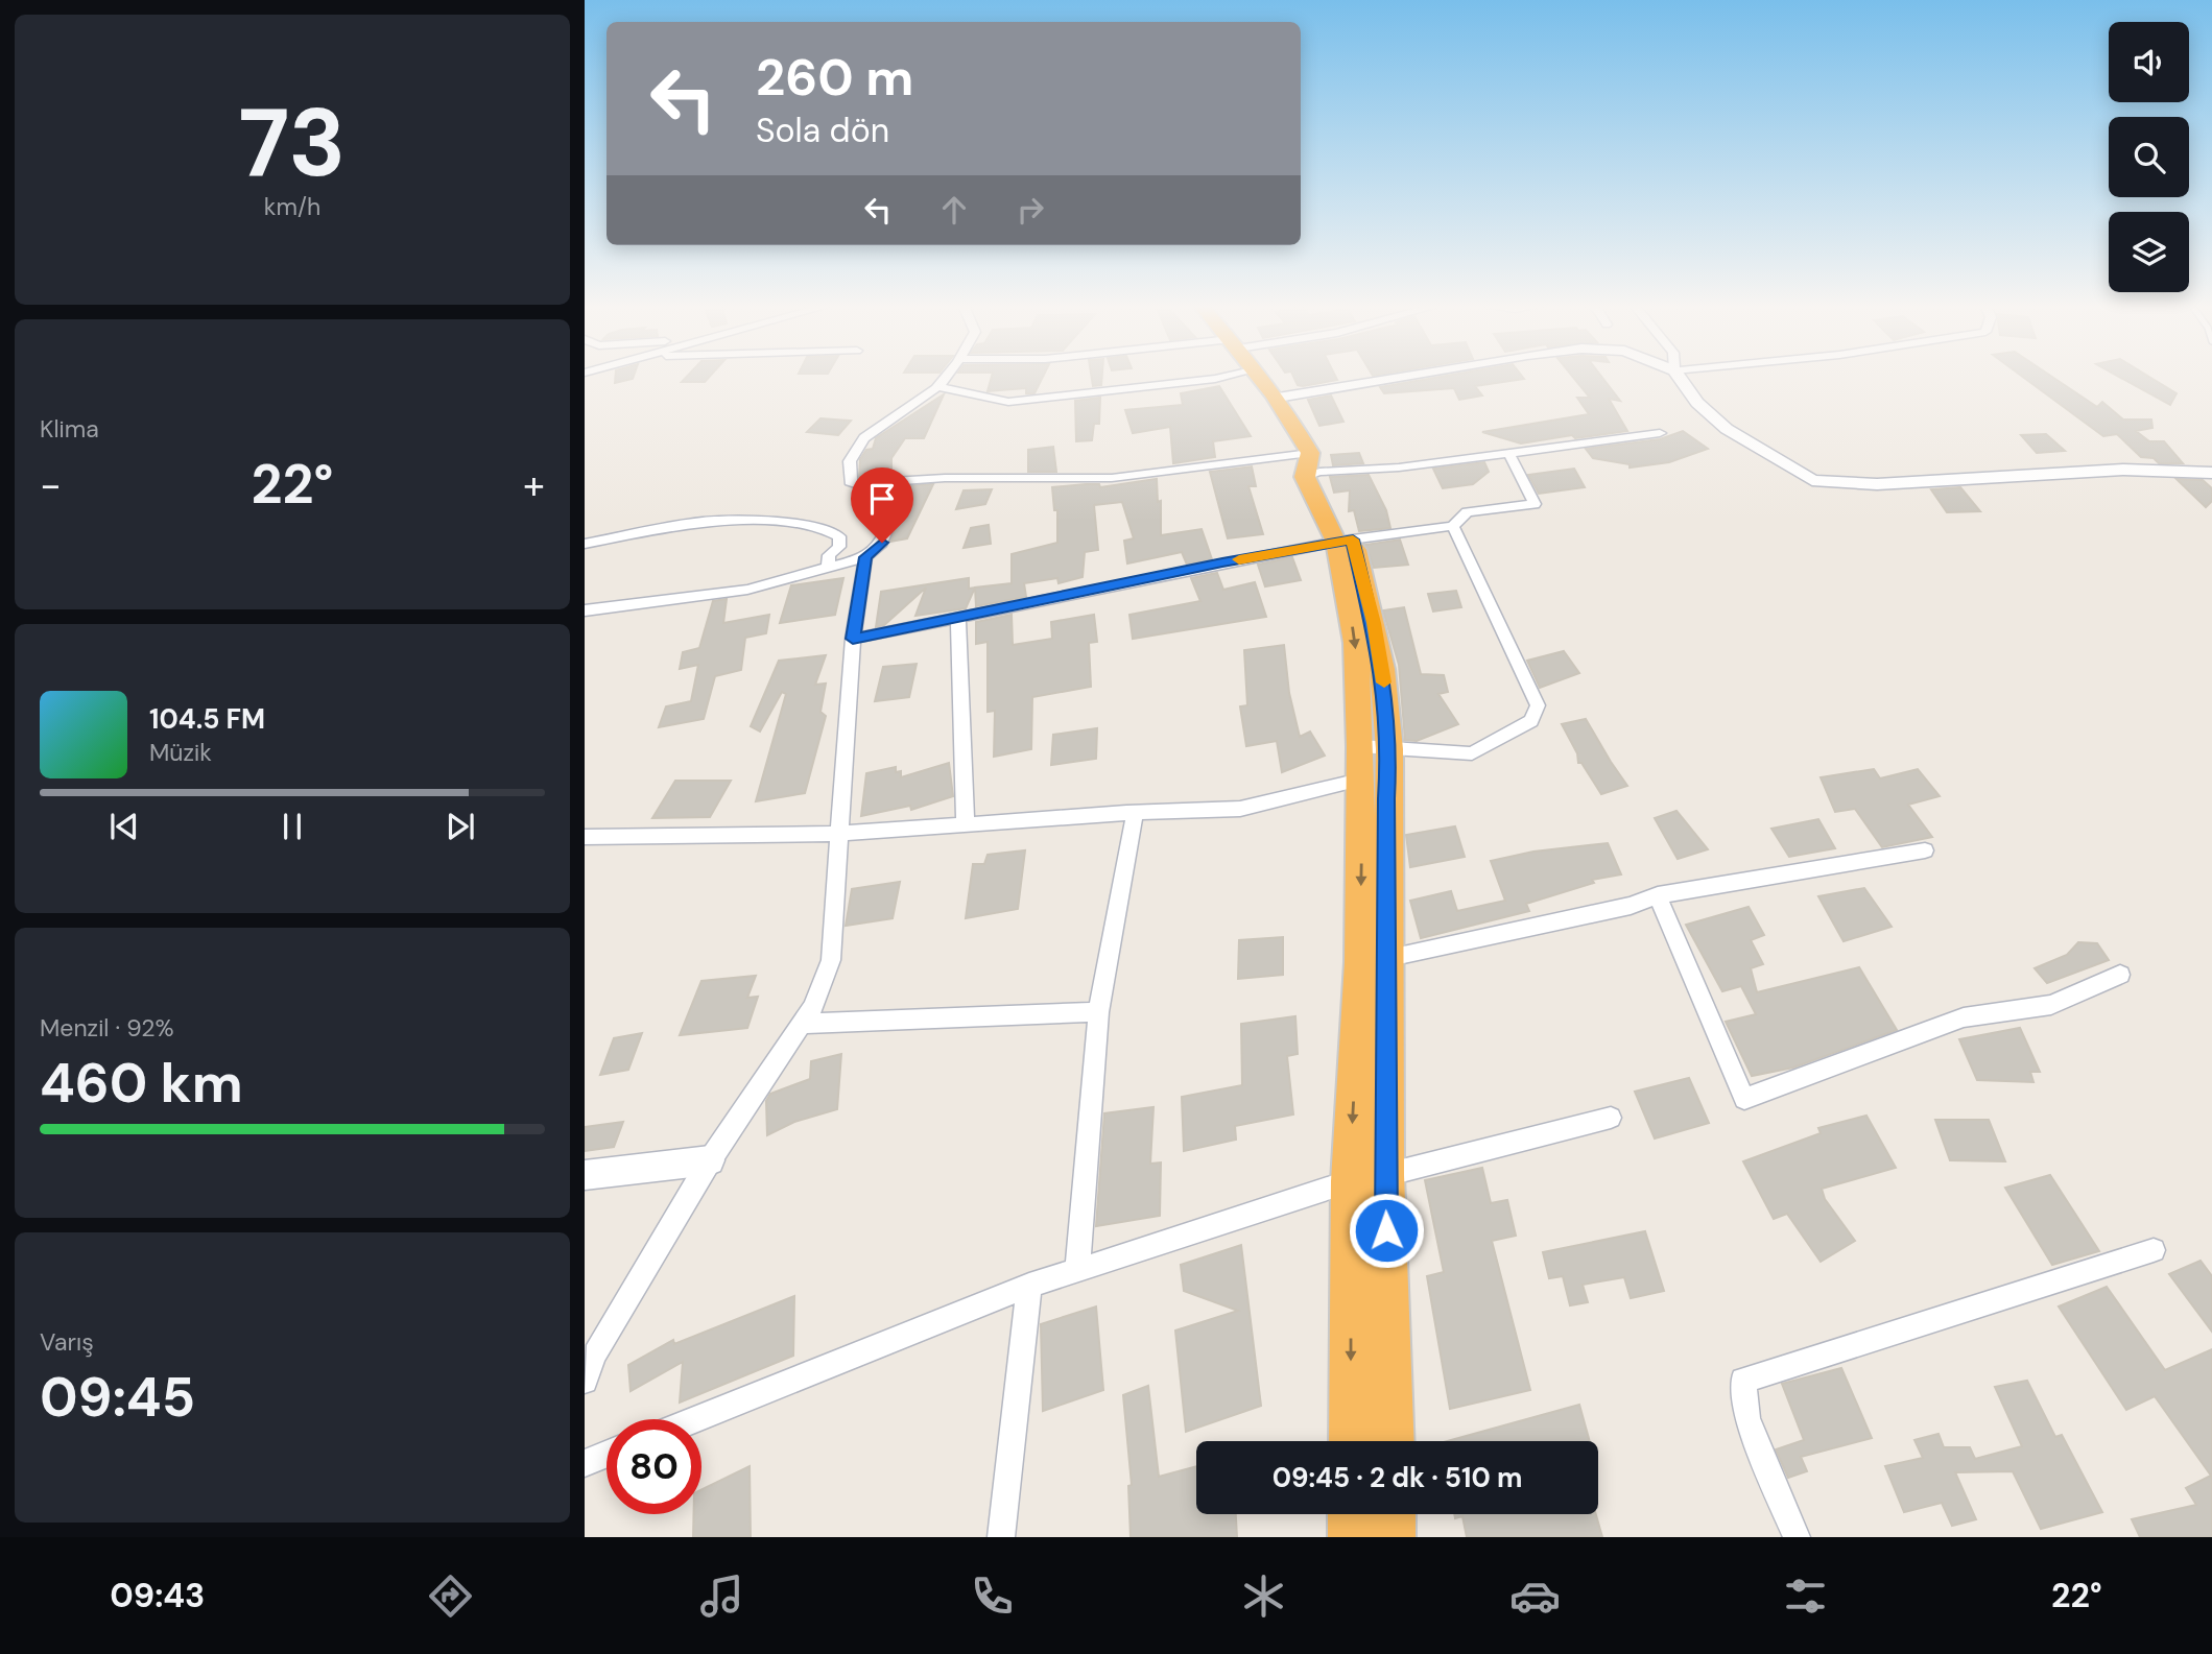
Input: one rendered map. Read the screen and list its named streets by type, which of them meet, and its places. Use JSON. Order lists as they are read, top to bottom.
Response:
{
  "page": {
    "tile": [
      ["73", "km/h"],
      "Klima",
      ["Menzil · 92%", "460 km"],
      ["Varış", "09:45"]
    ],
    "turn": ["260 m", "Sola dön"],
    "heat": ["−", "22°", "+"],
    "song": ["104.5 FM", "Müzik"],
    "limit": "80",
    "trip": "09:45 · 2 dk · 510 m",
    "tabs": ["09:43", "22°"]
  }
}
